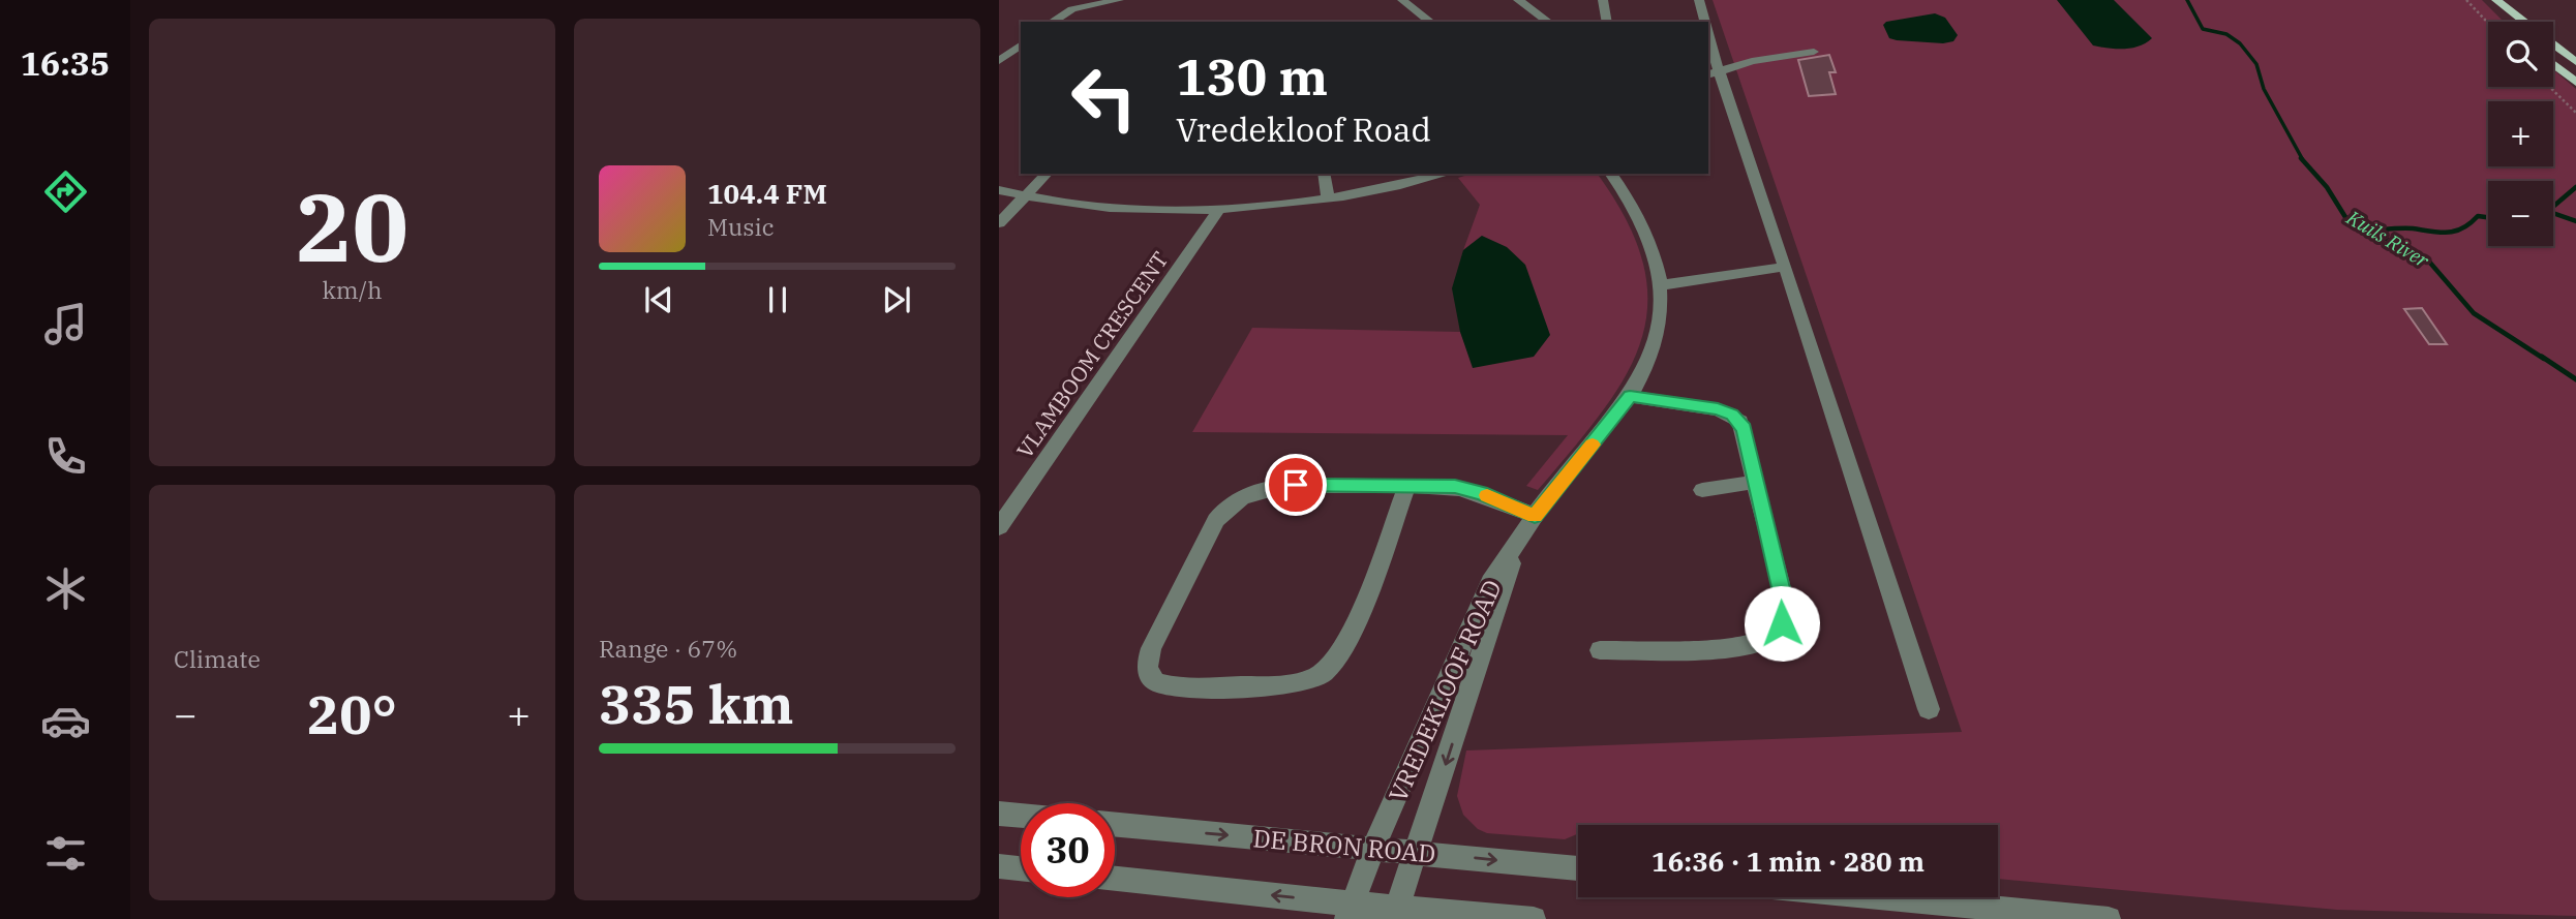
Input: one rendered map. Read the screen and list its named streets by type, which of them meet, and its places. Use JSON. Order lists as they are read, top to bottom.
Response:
{
  "streets": {
    "street": ["VLAMBOOM CRESCENT", "VREDEKLOOF ROAD", "DE BRON ROAD"]
  },
  "crossings": [
    ["VREDEKLOOF ROAD", "DE BRON ROAD"]
  ],
  "water": ["Kuils River"],
  "page": {
    "tabs": "16:35",
    "tile": [
      ["20", "km/h"],
      "Climate",
      ["Range · 67%", "335 km"]
    ],
    "map_buttons": ["+", "−"],
    "turn": ["130 m", "Vredekloof Road"],
    "song": ["104.4 FM", "Music"],
    "heat": ["−", "20°", "+"],
    "limit": "30",
    "trip": "16:36 · 1 min · 280 m"
  }
}
